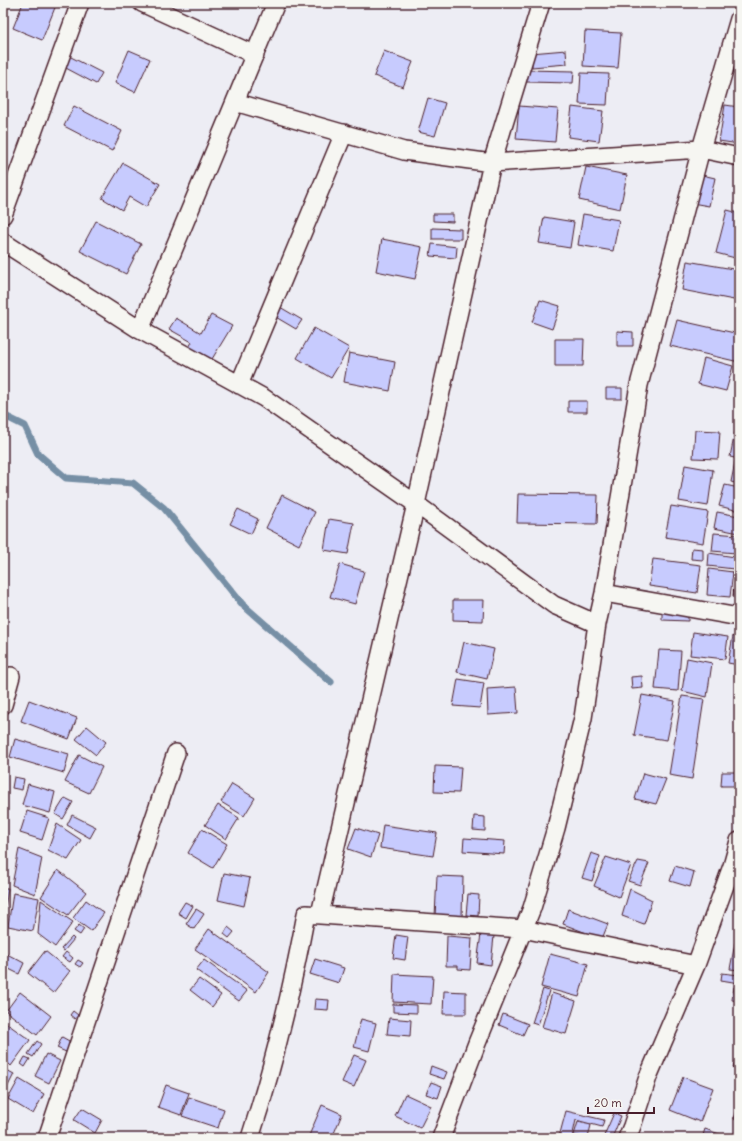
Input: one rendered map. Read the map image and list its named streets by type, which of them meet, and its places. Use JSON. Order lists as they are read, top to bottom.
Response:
{
  "scale_bar": "20 m"
}
